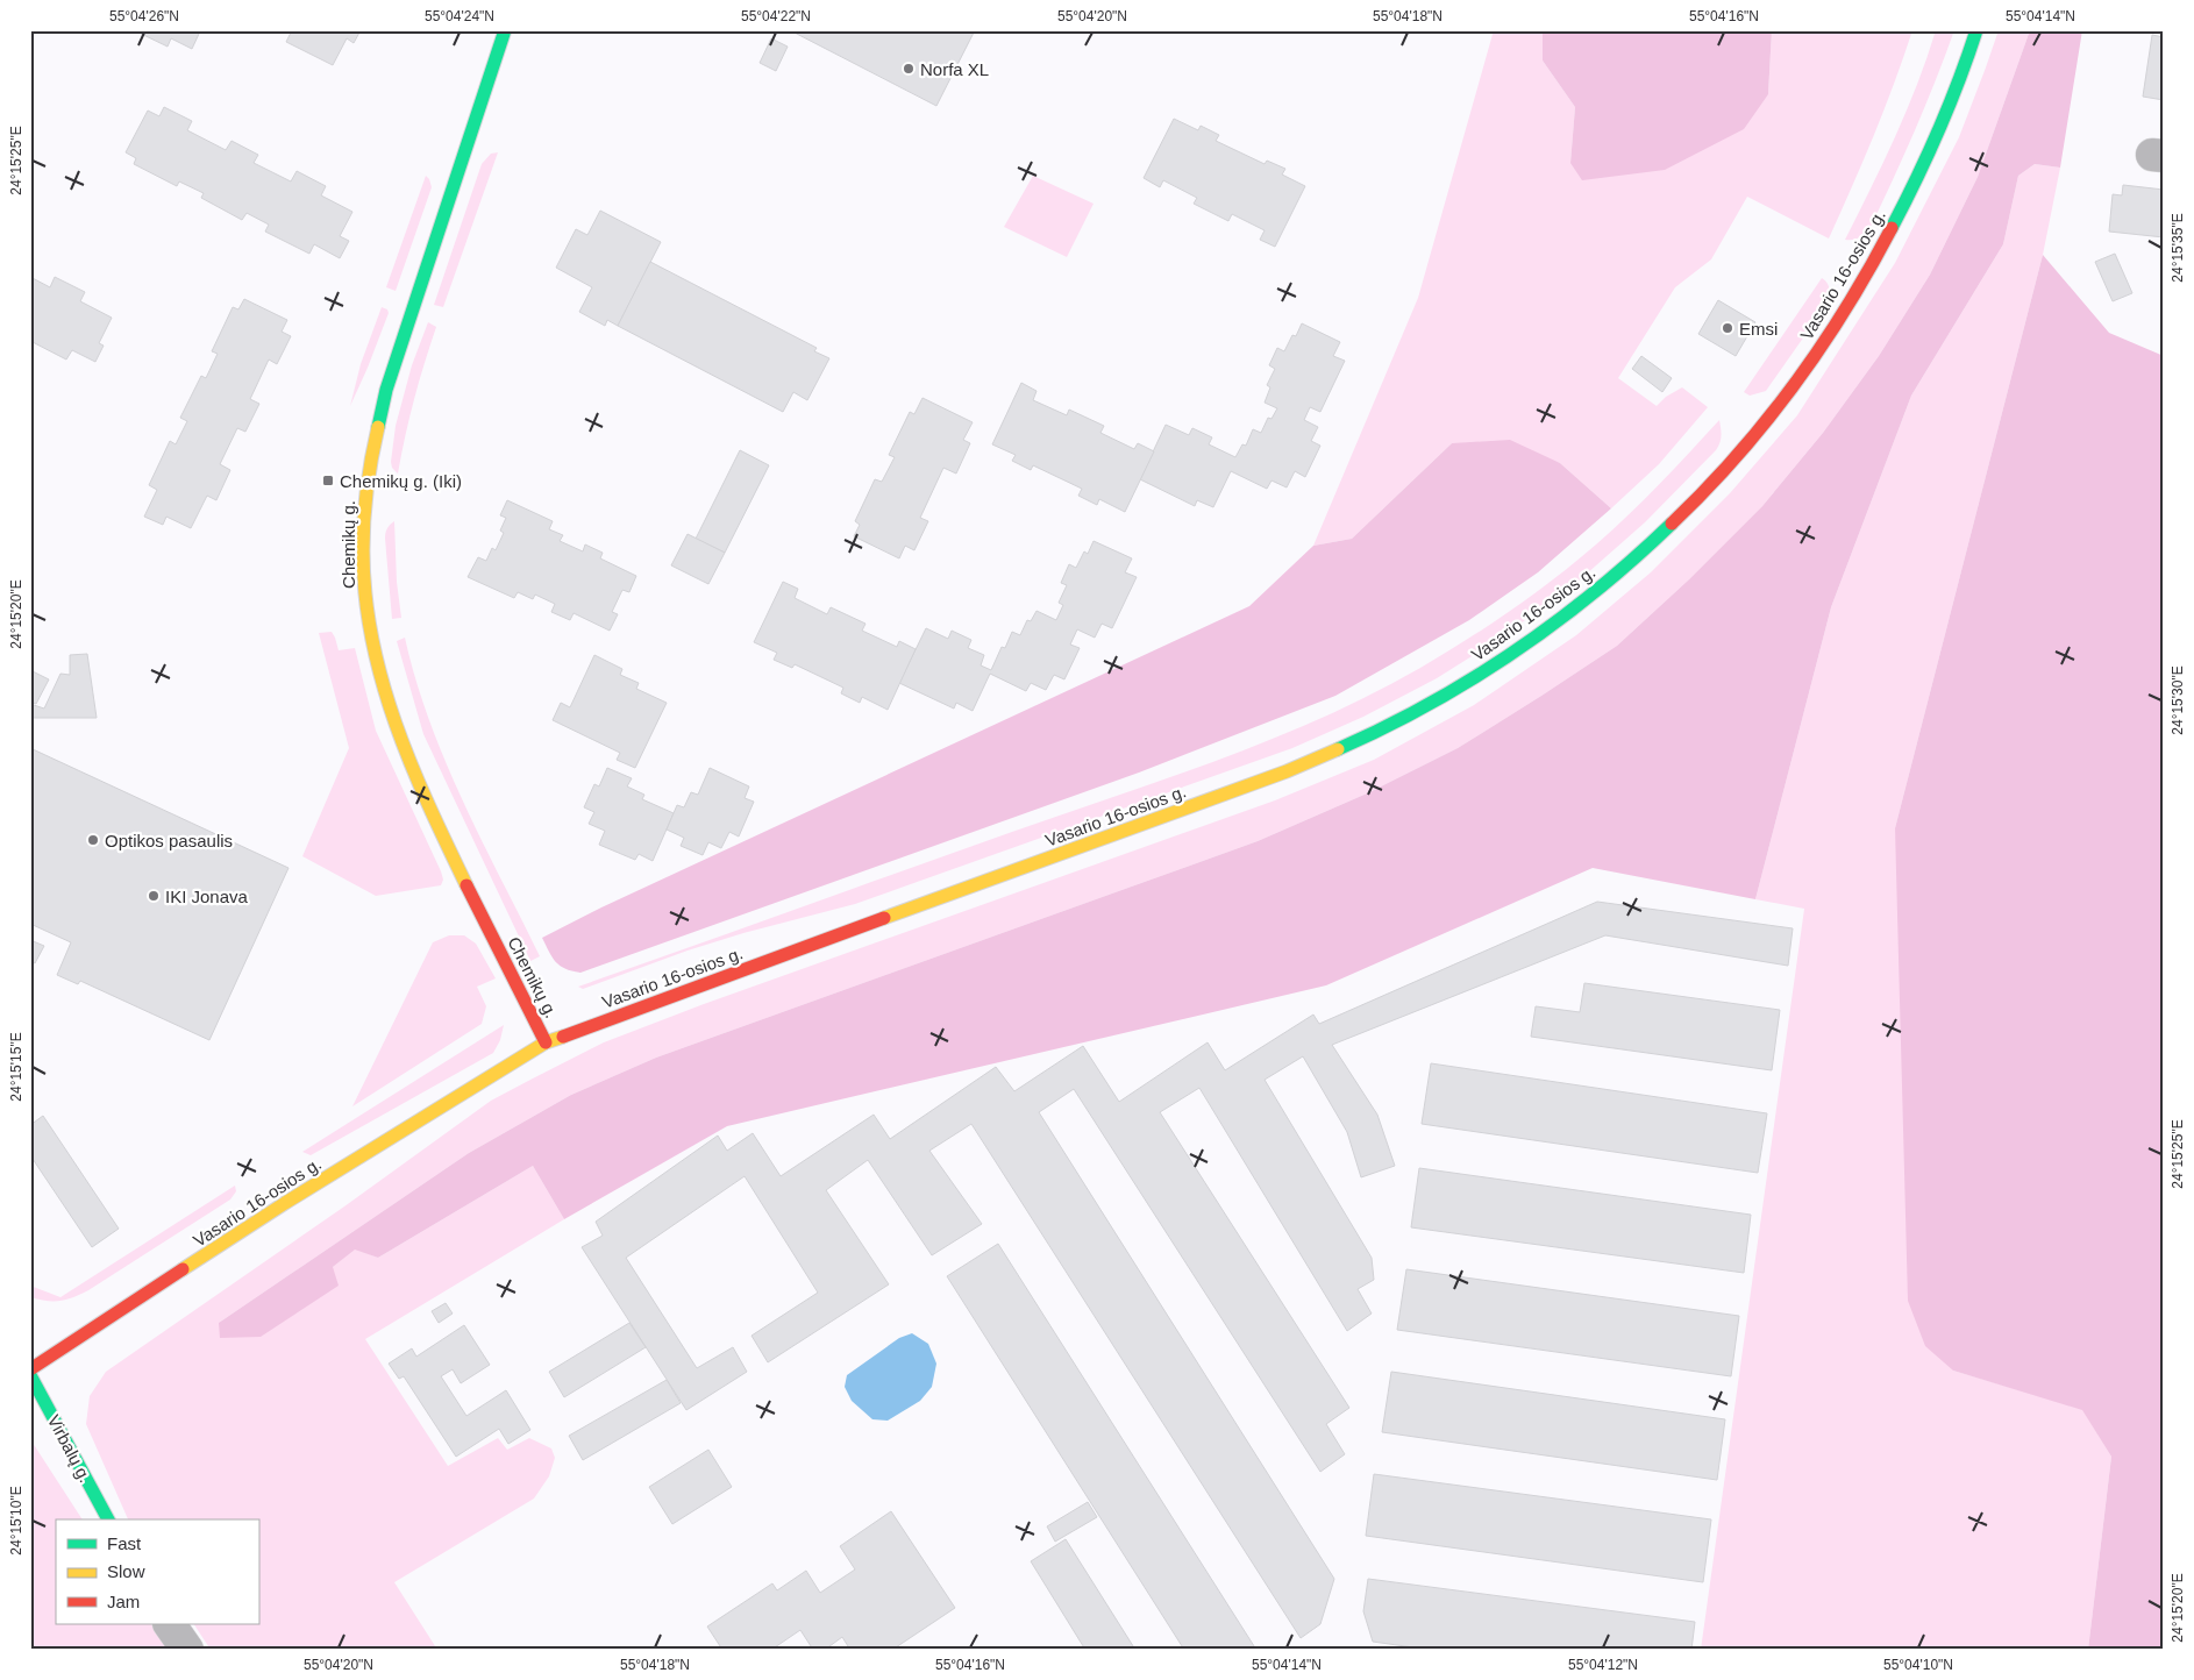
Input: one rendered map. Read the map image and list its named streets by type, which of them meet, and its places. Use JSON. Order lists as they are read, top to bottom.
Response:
{
  "streets": {
    "main road": ["Vasario 16-osios g.", "Chemikų g.", "Virbalų g."]
  },
  "crossings": [
    ["Vasario 16-osios g.", "Chemikų g."]
  ],
  "places": {
    "other": [
      "Norfa XL",
      "Emsi",
      "Optikos pasaulis",
      "IKI Jonava"
    ],
    "transit": ["Chemikų g. (Iki)"]
  },
  "legend": ["Fast", "Slow", "Jam"],
  "coordinates": [
    "55°04'26\"N",
    "55°04'24\"N",
    "55°04'22\"N",
    "55°04'20\"N",
    "55°04'18\"N",
    "55°04'16\"N",
    "55°04'14\"N",
    "24°15'25\"E",
    "24°15'35\"E",
    "24°15'20\"E",
    "24°15'30\"E",
    "24°15'15\"E",
    "24°15'10\"E",
    "55°04'12\"N",
    "55°04'10\"N"
  ]
}
